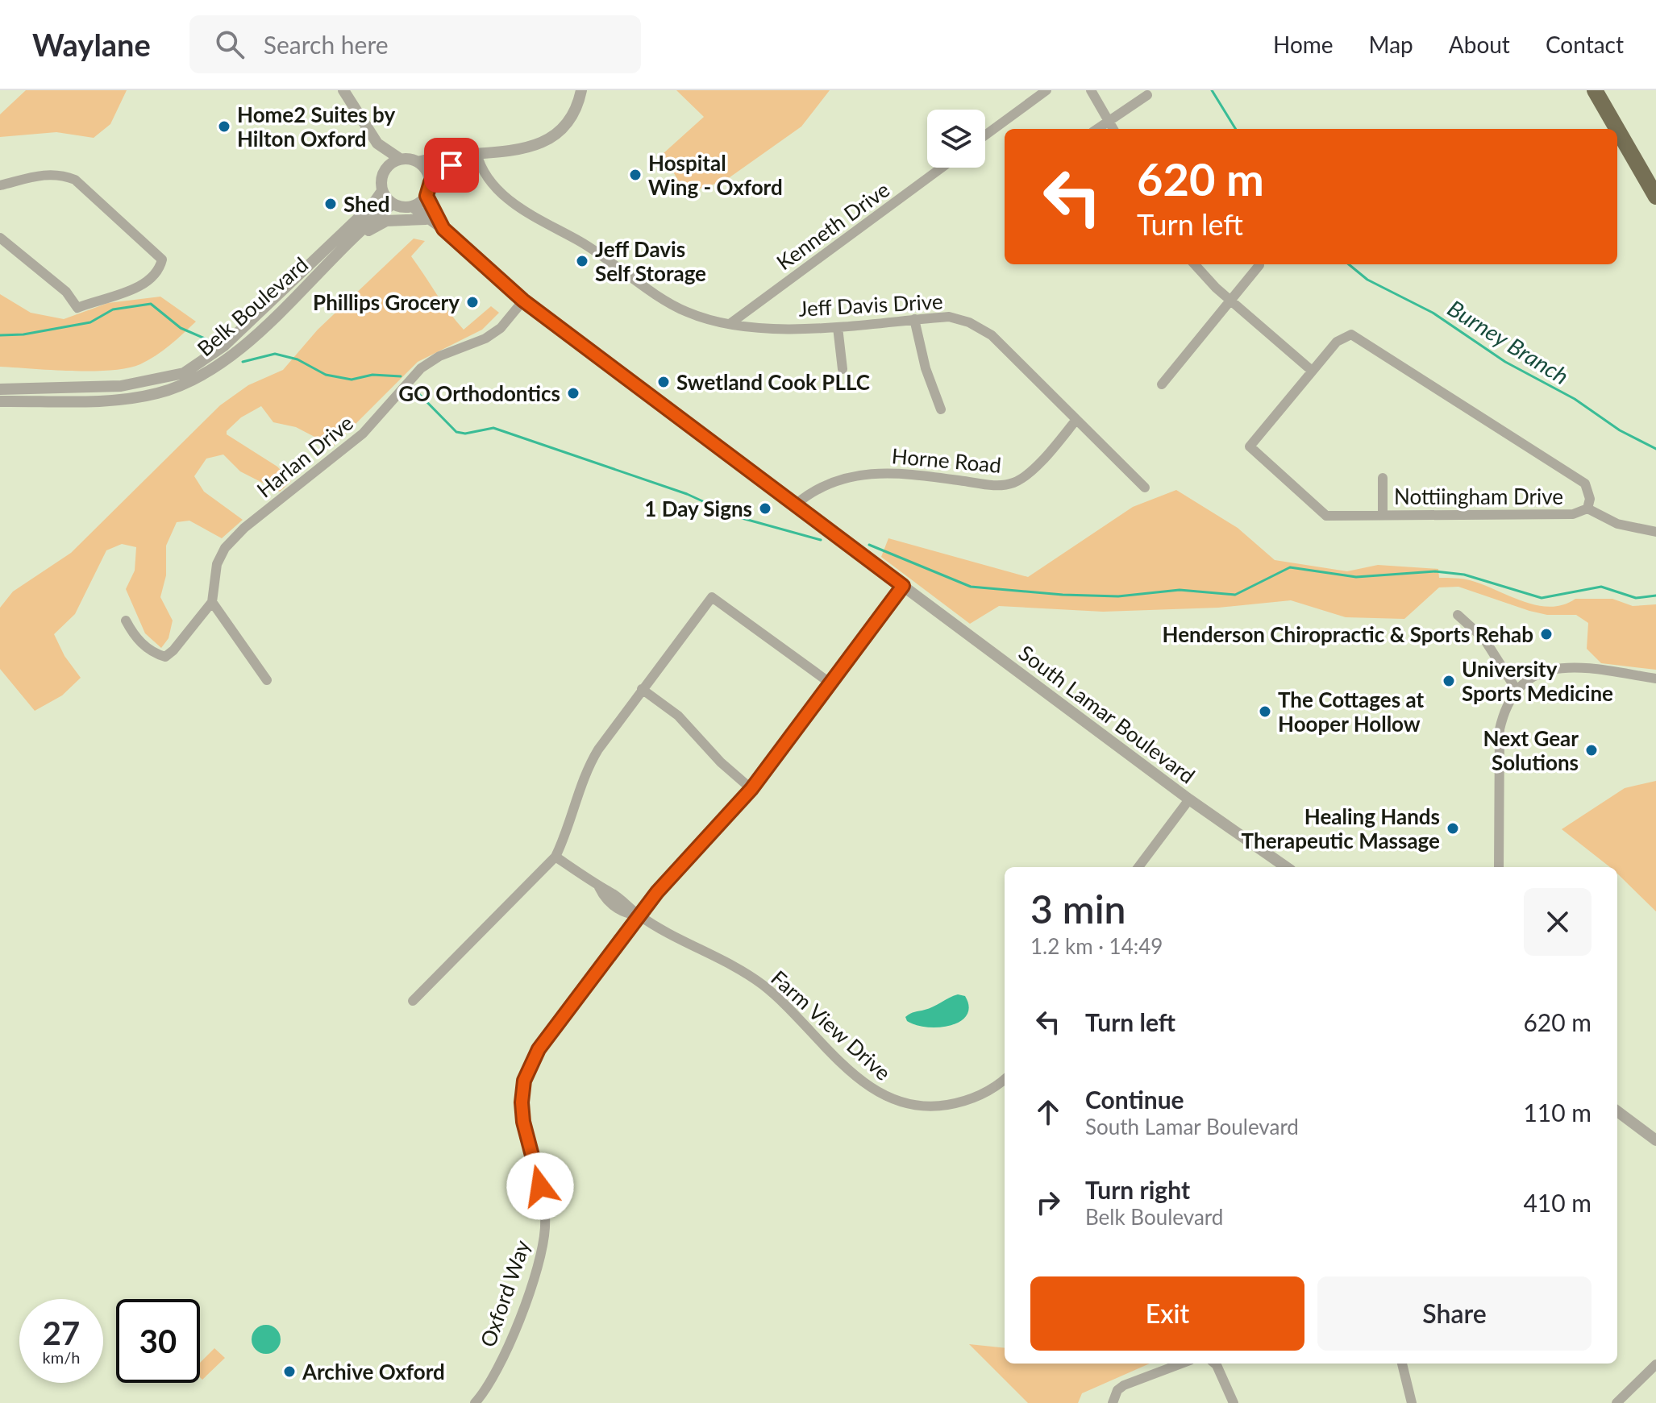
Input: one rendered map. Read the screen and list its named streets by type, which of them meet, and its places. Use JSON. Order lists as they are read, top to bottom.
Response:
{
  "streets": {
    "street": [
      "Kenneth Drive",
      "Jeff Davis Drive",
      "Belk Boulevard",
      "Harlan Drive",
      "Horne Road",
      "Nottiingham Drive",
      "South Lamar Boulevard",
      "Farm View Drive",
      "Oxford Way"
    ]
  },
  "crossings": [
    ["Kenneth Drive", "Jeff Davis Drive"],
    ["Jeff Davis Drive", "Horne Road"],
    ["Horne Road", "South Lamar Boulevard"],
    ["South Lamar Boulevard", "Oxford Way"],
    ["Farm View Drive", "Oxford Way"]
  ],
  "water": ["Burney Branch"],
  "places": [
    "Home2 Suites by Hilton Oxford",
    "Hospital Wing - Oxford",
    "Shed",
    "Jeff Davis Self Storage",
    "Phillips Grocery",
    "Swetland Cook PLLC",
    "GO Orthodontics",
    "1 Day Signs",
    "Henderson Chiropractic & Sports Rehab",
    "University Sports Medicine",
    "The Cottages at Hooper Hollow",
    "Next Gear Solutions",
    "Healing Hands Therapeutic Massage",
    "Archive Oxford"
  ],
  "page": {
    "header": "Waylane",
    "search": "Search here",
    "nav": [
      "Home",
      "Map",
      "About",
      "Contact"
    ],
    "turn": ["620 m", "Turn left"],
    "heading": ["3 min", "1.2 km · 14:49"],
    "list": [
      {
        "name": "Turn left",
        "value": "620 m"
      },
      {
        "name": "Continue",
        "note": "South Lamar Boulevard",
        "value": "110 m"
      },
      {
        "name": "Turn right",
        "note": "Belk Boulevard",
        "value": "410 m"
      }
    ],
    "buttons": ["Exit", "Share"],
    "speed": "27 km/h",
    "limit": "30"
  }
}
